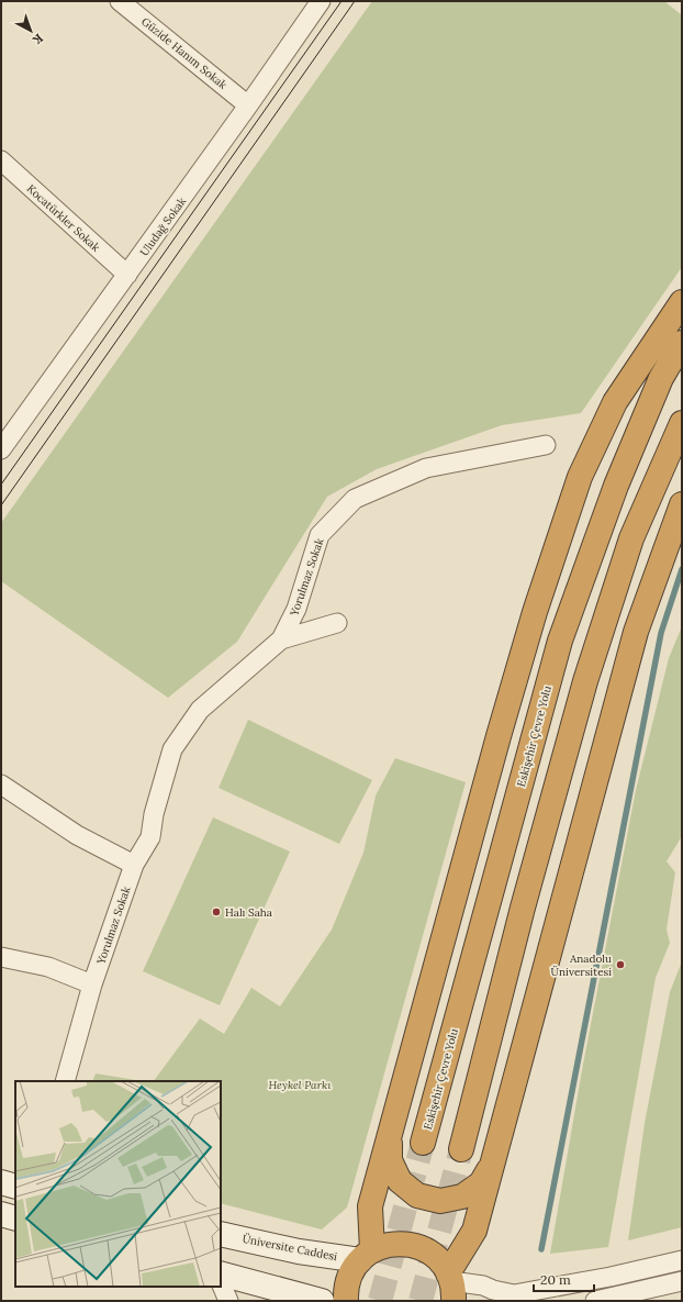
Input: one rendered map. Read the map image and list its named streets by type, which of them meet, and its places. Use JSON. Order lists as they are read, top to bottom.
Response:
{
  "streets": {
    "highway": ["Eskişehir Çevre Yolu"],
    "main road": ["Üniversite Caddesi"],
    "street": [
      "Güzide Hanım Sokak",
      "Kocatürkler Sokak",
      "Uludağ Sokak",
      "Yorulmaz Sokak"
    ]
  },
  "crossings": [
    ["Güzide Hanım Sokak", "Uludağ Sokak"],
    ["Kocatürkler Sokak", "Uludağ Sokak"]
  ],
  "parks": ["Heykel Parkı"],
  "places": ["Halı Saha", "Anadolu Üniversitesi"],
  "scale_bar": "20 m",
  "north": "bottom right"
}
